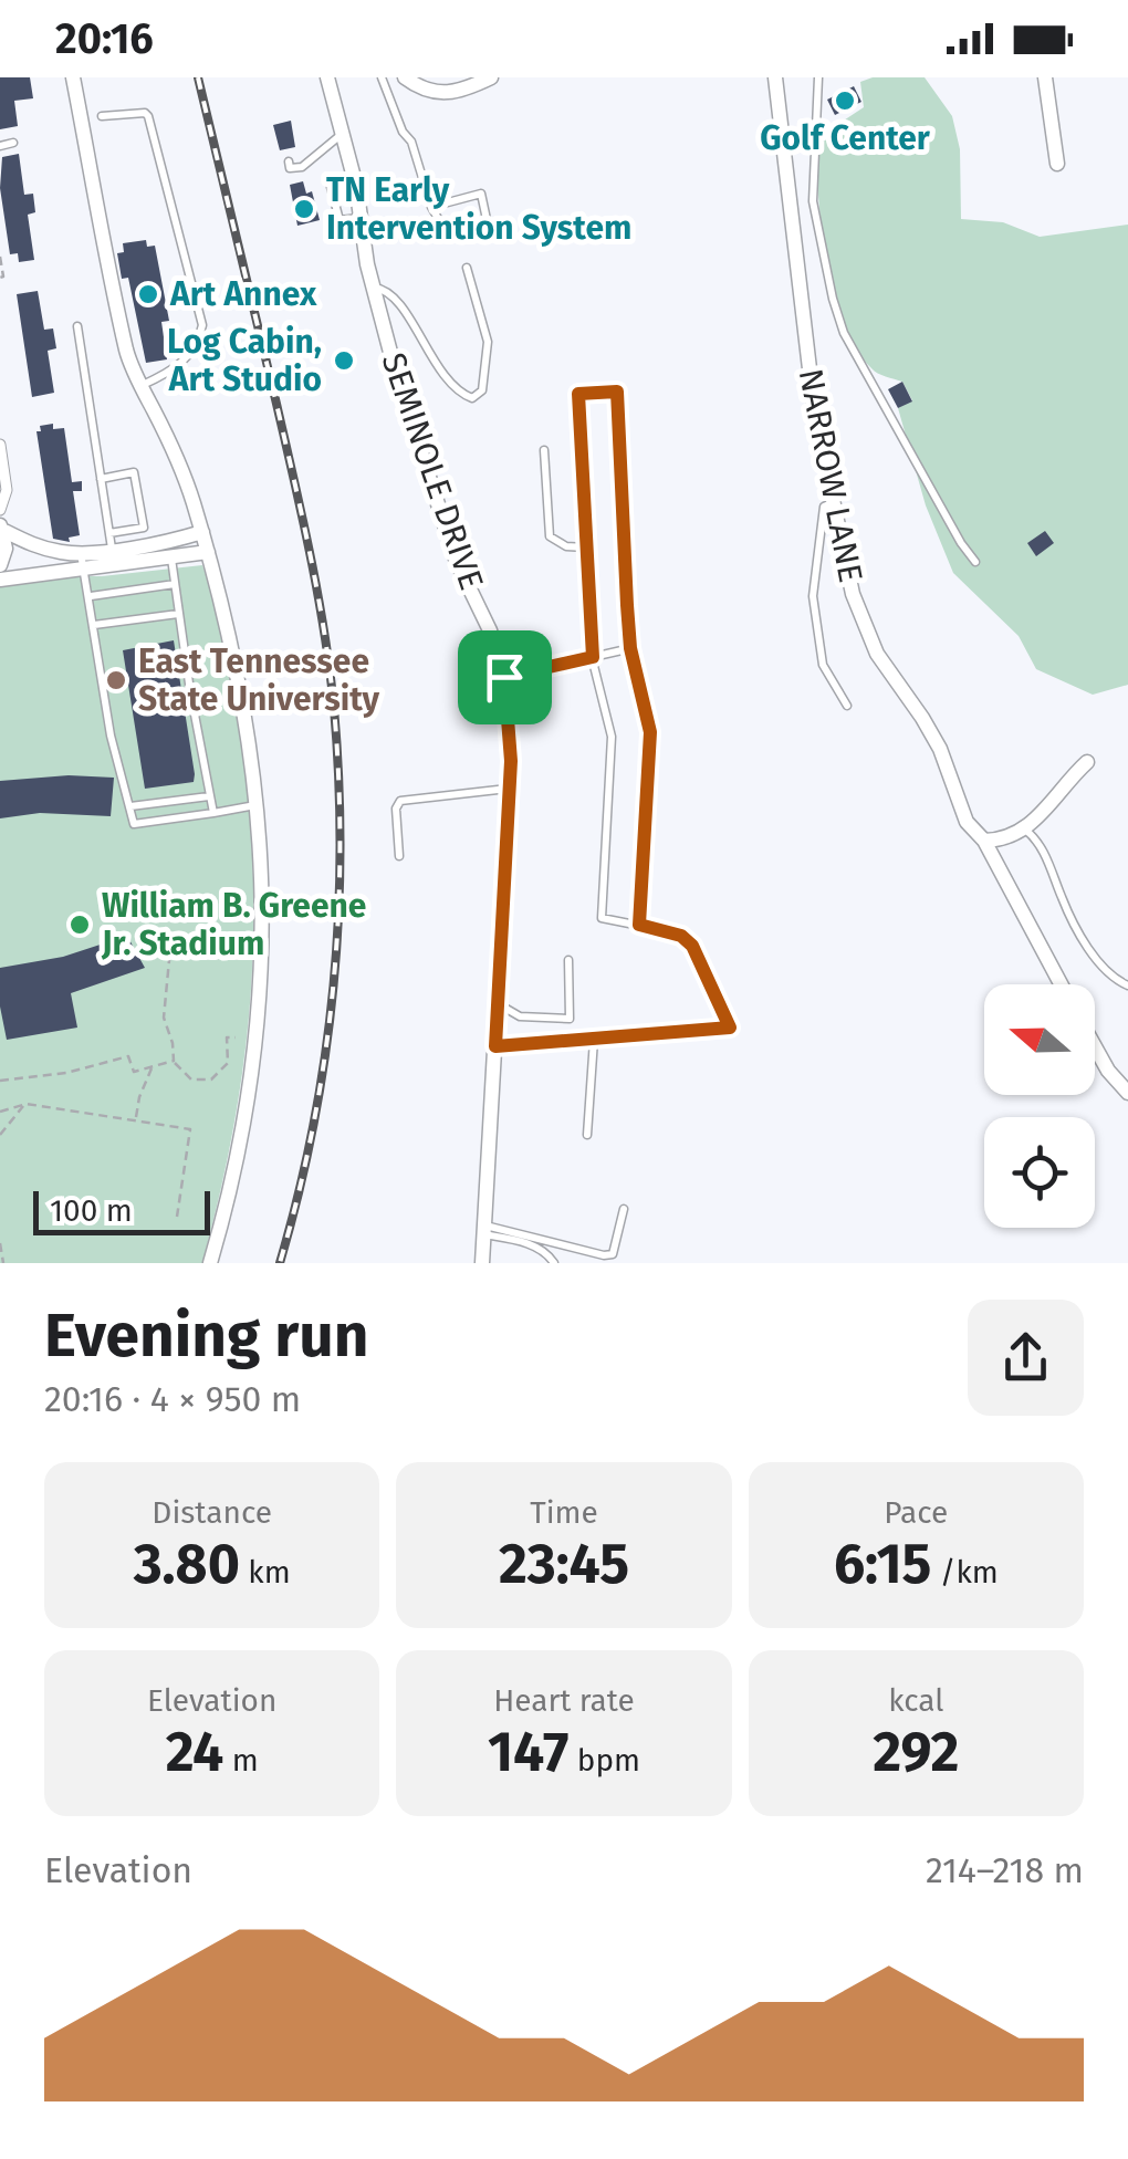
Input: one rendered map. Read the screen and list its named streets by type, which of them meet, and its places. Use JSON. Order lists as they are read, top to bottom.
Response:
{
  "streets": {
    "street": ["SEMINOLE DRIVE", "NARROW LANE"]
  },
  "places": [
    "Golf Center",
    "TN Early Intervention System",
    "Art Annex",
    "Log Cabin, Art Studio",
    "East Tennessee State University",
    "William B. Greene Jr. Stadium"
  ],
  "scale_bar": "100 m",
  "north": "left",
  "page": {
    "status": "20:16",
    "scale": "100 m",
    "heading": ["Evening run", "20:16 · 4 × 950 m"],
    "stats": [
      ["Distance", "3.80 km"],
      ["Time", "23:45"],
      ["Pace", "6:15 /km"],
      ["Elevation", "24 m"],
      ["Heart rate", "147 bpm"],
      ["kcal", "292"]
    ],
    "chart": ["Elevation", "214–218 m"]
  }
}
